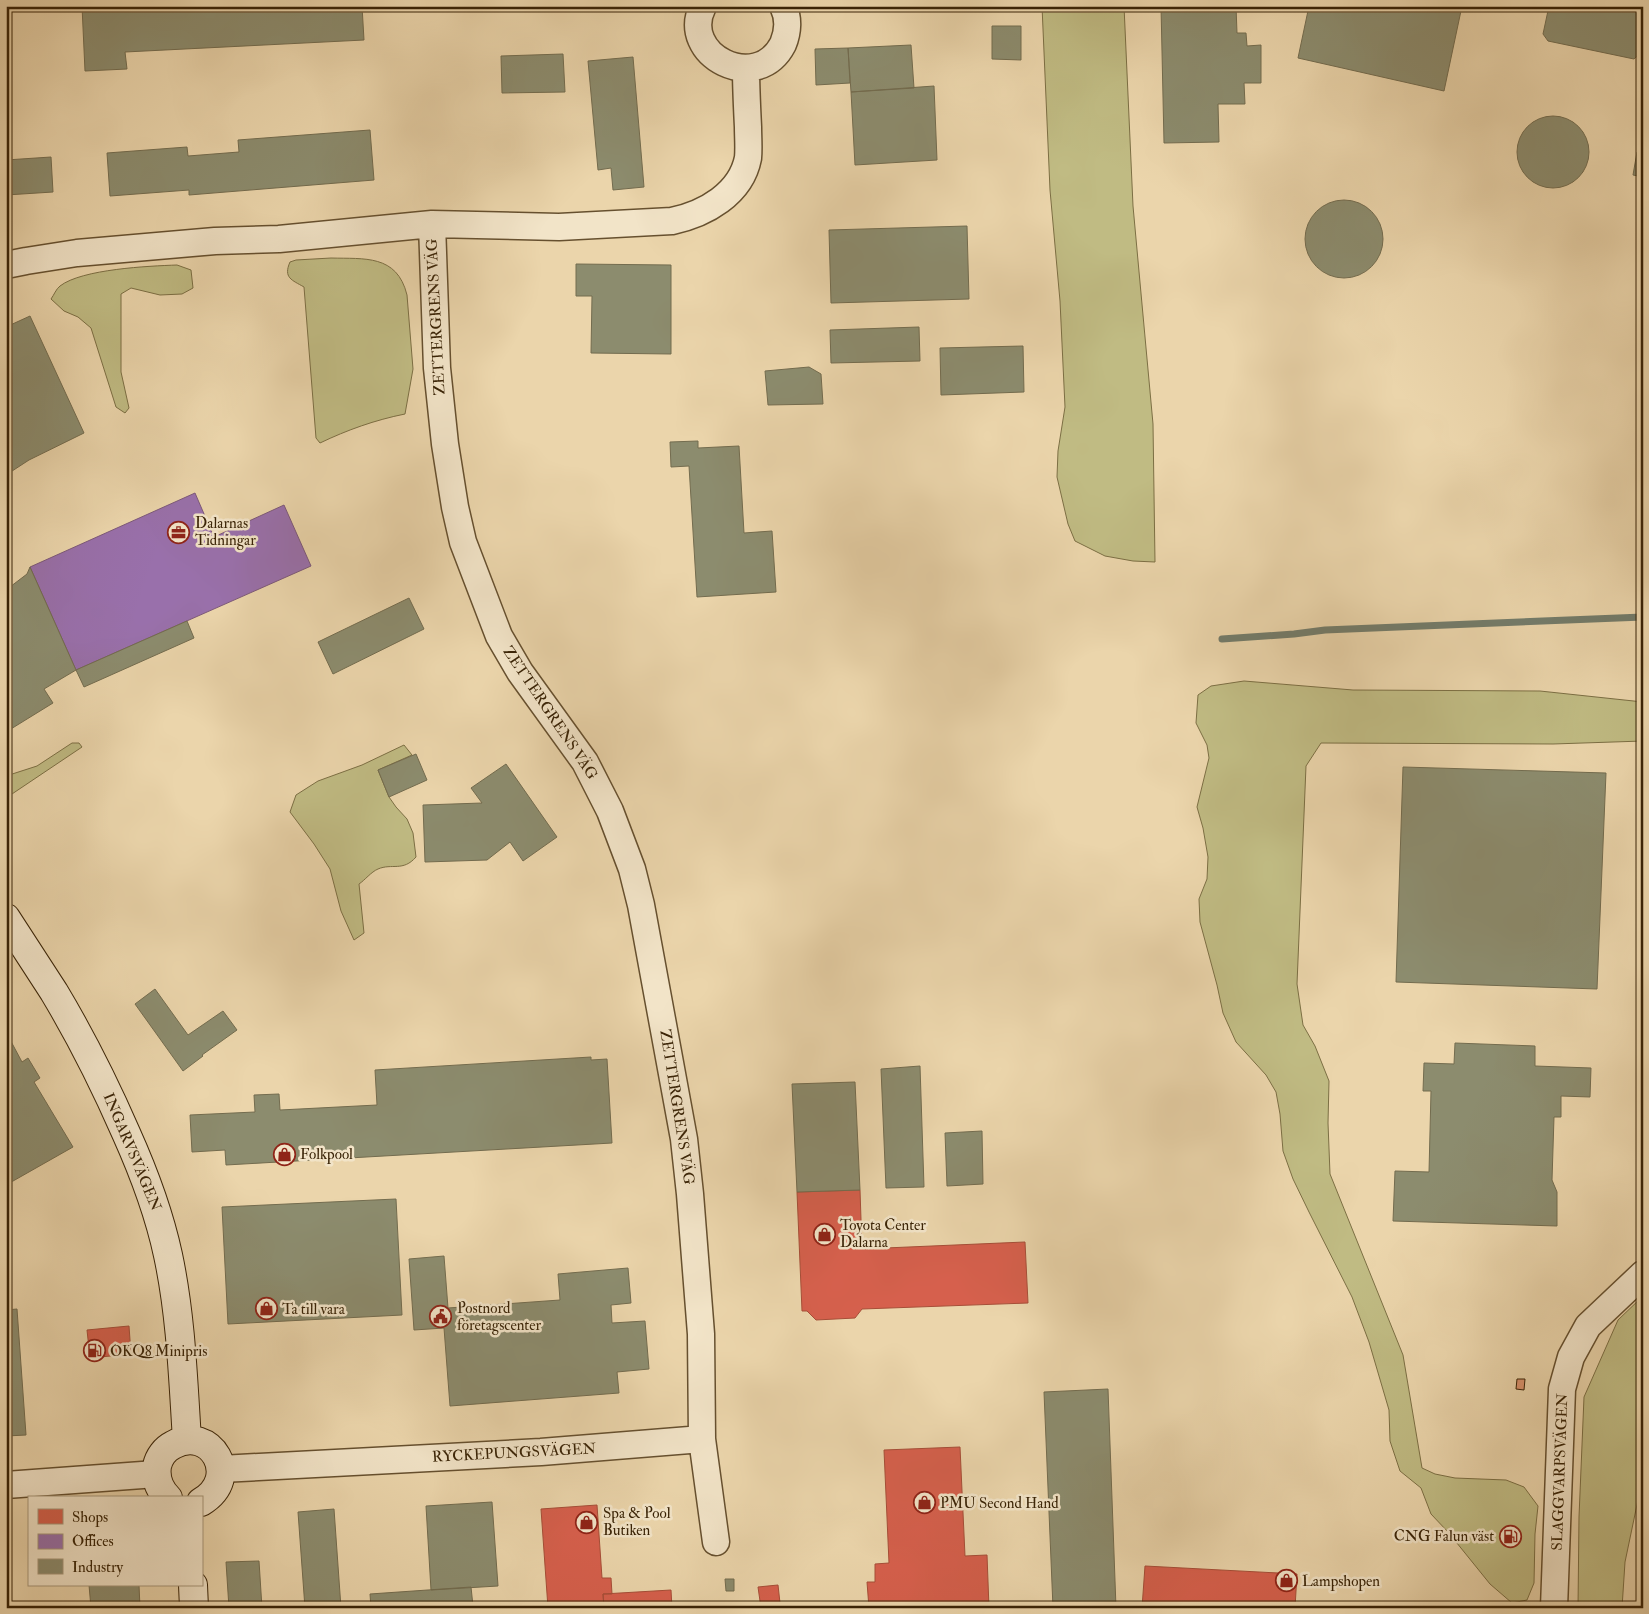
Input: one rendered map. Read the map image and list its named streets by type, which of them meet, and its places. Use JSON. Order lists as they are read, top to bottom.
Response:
{
  "streets": {
    "street": [
      "ZETTERGRENS VÄG",
      "INGARVSVÄGEN",
      "RYCKEPUNGSVÄGEN",
      "SLAGGVARPSVÄGEN"
    ]
  },
  "crossings": [
    ["ZETTERGRENS VÄG", "RYCKEPUNGSVÄGEN"]
  ],
  "places": {
    "office": ["Dalarnas Tidningar"],
    "shop": [
      "Folkpool",
      "Toyota Center Dalarna",
      "Ta till vara",
      "PMU Second Hand",
      "Spa & Pool Butiken",
      "Lampshopen"
    ],
    "public building": ["Postnord företagscenter"],
    "fuel station": ["OKQ8 Minipris", "CNG Falun väst"]
  },
  "legend": ["Shops", "Offices", "Industry"]
}
